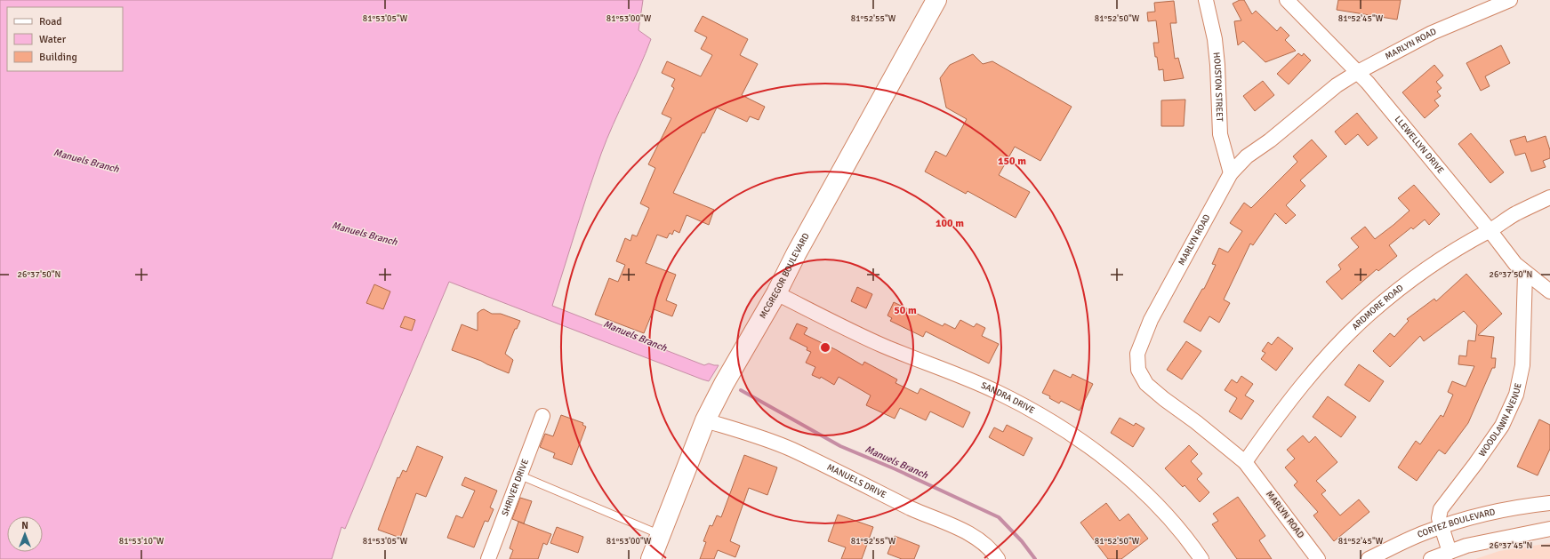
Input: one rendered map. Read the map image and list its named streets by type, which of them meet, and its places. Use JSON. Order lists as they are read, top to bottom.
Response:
{
  "streets": {
    "main road": ["MCGREGOR BOULEVARD"],
    "street": [
      "MARLYN ROAD",
      "HOUSTON STREET",
      "LLEWELLYN DRIVE",
      "ARDMORE ROAD",
      "SANDRA DRIVE",
      "WOODLAWN AVENUE",
      "MANUELS DRIVE",
      "SHRIVER DRIVE",
      "CORTEZ BOULEVARD"
    ]
  },
  "crossings": [
    ["MARLYN ROAD", "HOUSTON STREET"],
    ["MARLYN ROAD", "LLEWELLYN DRIVE"],
    ["MARLYN ROAD", "ARDMORE ROAD"],
    ["LLEWELLYN DRIVE", "ARDMORE ROAD"],
    ["LLEWELLYN DRIVE", "WOODLAWN AVENUE"],
    ["MCGREGOR BOULEVARD", "SANDRA DRIVE"],
    ["MCGREGOR BOULEVARD", "MANUELS DRIVE"],
    ["WOODLAWN AVENUE", "CORTEZ BOULEVARD"]
  ],
  "water": ["Manuels Branch"],
  "legend": ["Road", "Water", "Building"],
  "north": "top",
  "coordinates": [
    "81°53'05\"W",
    "81°53'00\"W",
    "81°52'55\"W",
    "81°52'50\"W",
    "81°52'45\"W",
    "26°37'50\"N",
    "81°53'10\"W",
    "26°37'45\"N"
  ],
  "rings": ["150 m", "100 m", "50 m"]
}
